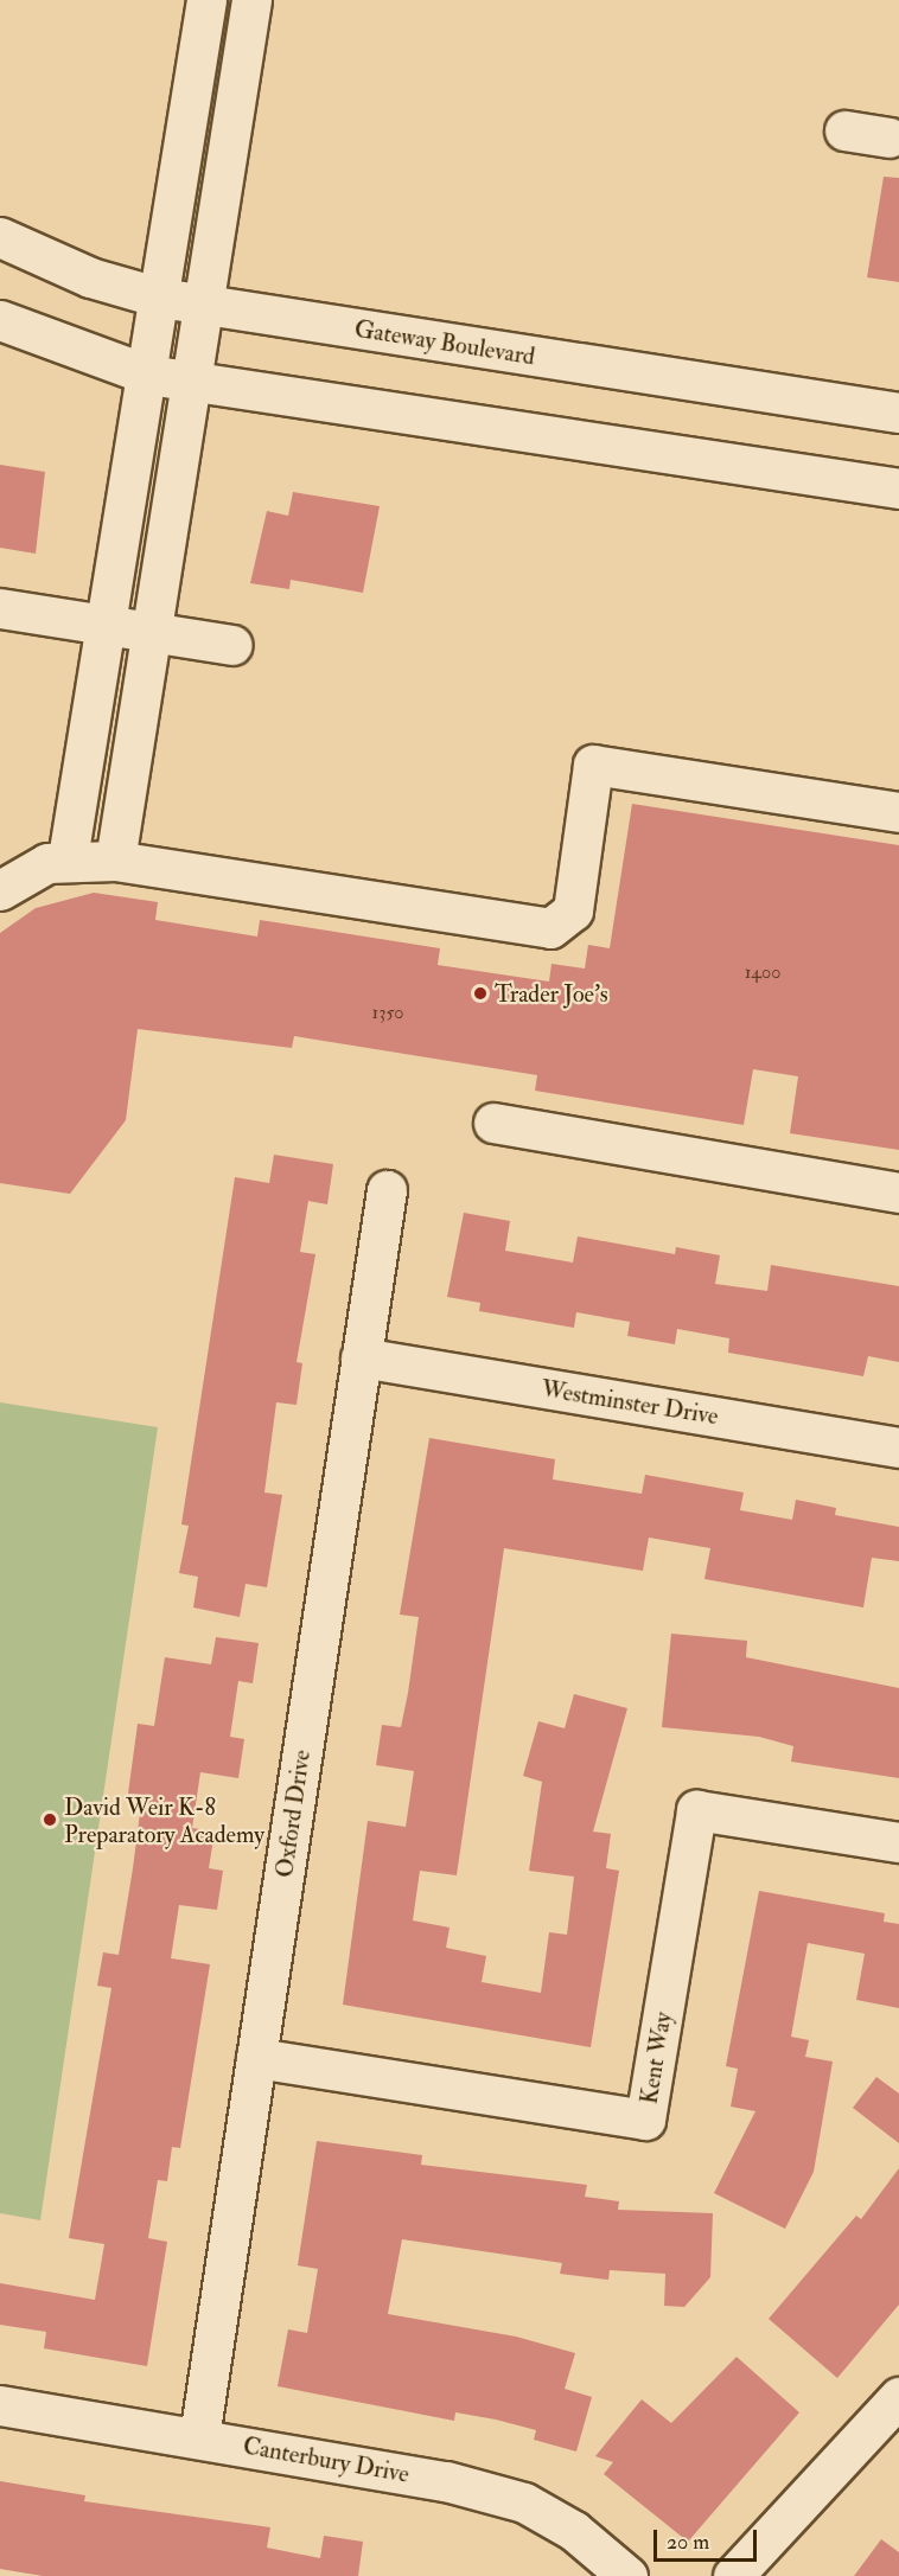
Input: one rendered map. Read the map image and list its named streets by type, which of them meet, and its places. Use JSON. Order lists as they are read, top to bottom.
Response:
{
  "streets": {
    "street": [
      "Gateway Boulevard",
      "Westminster Drive",
      "Oxford Drive",
      "Kent Way",
      "Canterbury Drive"
    ]
  },
  "crossings": [
    ["Westminster Drive", "Oxford Drive"],
    ["Oxford Drive", "Kent Way"],
    ["Oxford Drive", "Canterbury Drive"]
  ],
  "places": ["Trader Joe's", "David Weir K-8 Preparatory Academy"],
  "house_numbers": ["1400", "1350"],
  "scale_bar": "20 m"
}
